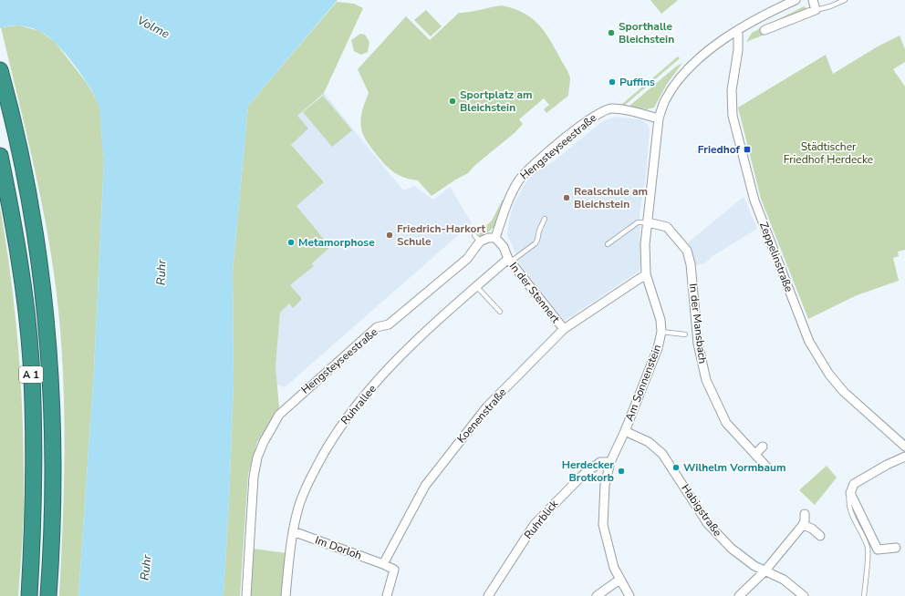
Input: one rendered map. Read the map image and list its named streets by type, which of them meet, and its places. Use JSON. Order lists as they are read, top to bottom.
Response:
{
  "streets": {
    "highway": ["A 1"],
    "street": [
      "Hengsteyseestraße",
      "Zeppelinstraße",
      "In der Stennert",
      "In der Mansbach",
      "Am Sonnenstein",
      "Ruhrallee",
      "Koenenstraße",
      "Habigstraße",
      "Ruhrblick",
      "Im Dorloh"
    ]
  },
  "crossings": [
    ["Hengsteyseestraße", "In der Stennert"],
    ["Hengsteyseestraße", "Am Sonnenstein"],
    ["In der Stennert", "Ruhrallee"],
    ["In der Stennert", "Koenenstraße"],
    ["In der Mansbach", "Am Sonnenstein"],
    ["Am Sonnenstein", "Koenenstraße"],
    ["Am Sonnenstein", "Habigstraße"],
    ["Am Sonnenstein", "Ruhrblick"],
    ["Ruhrallee", "Im Dorloh"],
    ["Koenenstraße", "Im Dorloh"]
  ],
  "water": ["Volme", "Ruhr"],
  "parks": ["Städtischer Friedhof Herdecke"],
  "places": {
    "other": [
      "Sporthalle Bleichstein",
      "Puffins",
      "Sportplatz am Bleichstein",
      "Realschule am Bleichstein",
      "Friedrich-Harkort Schule",
      "Metamorphose",
      "Wilhelm Vormbaum",
      "Herdecker Brotkorb"
    ],
    "transit": ["Friedhof"]
  }
}
